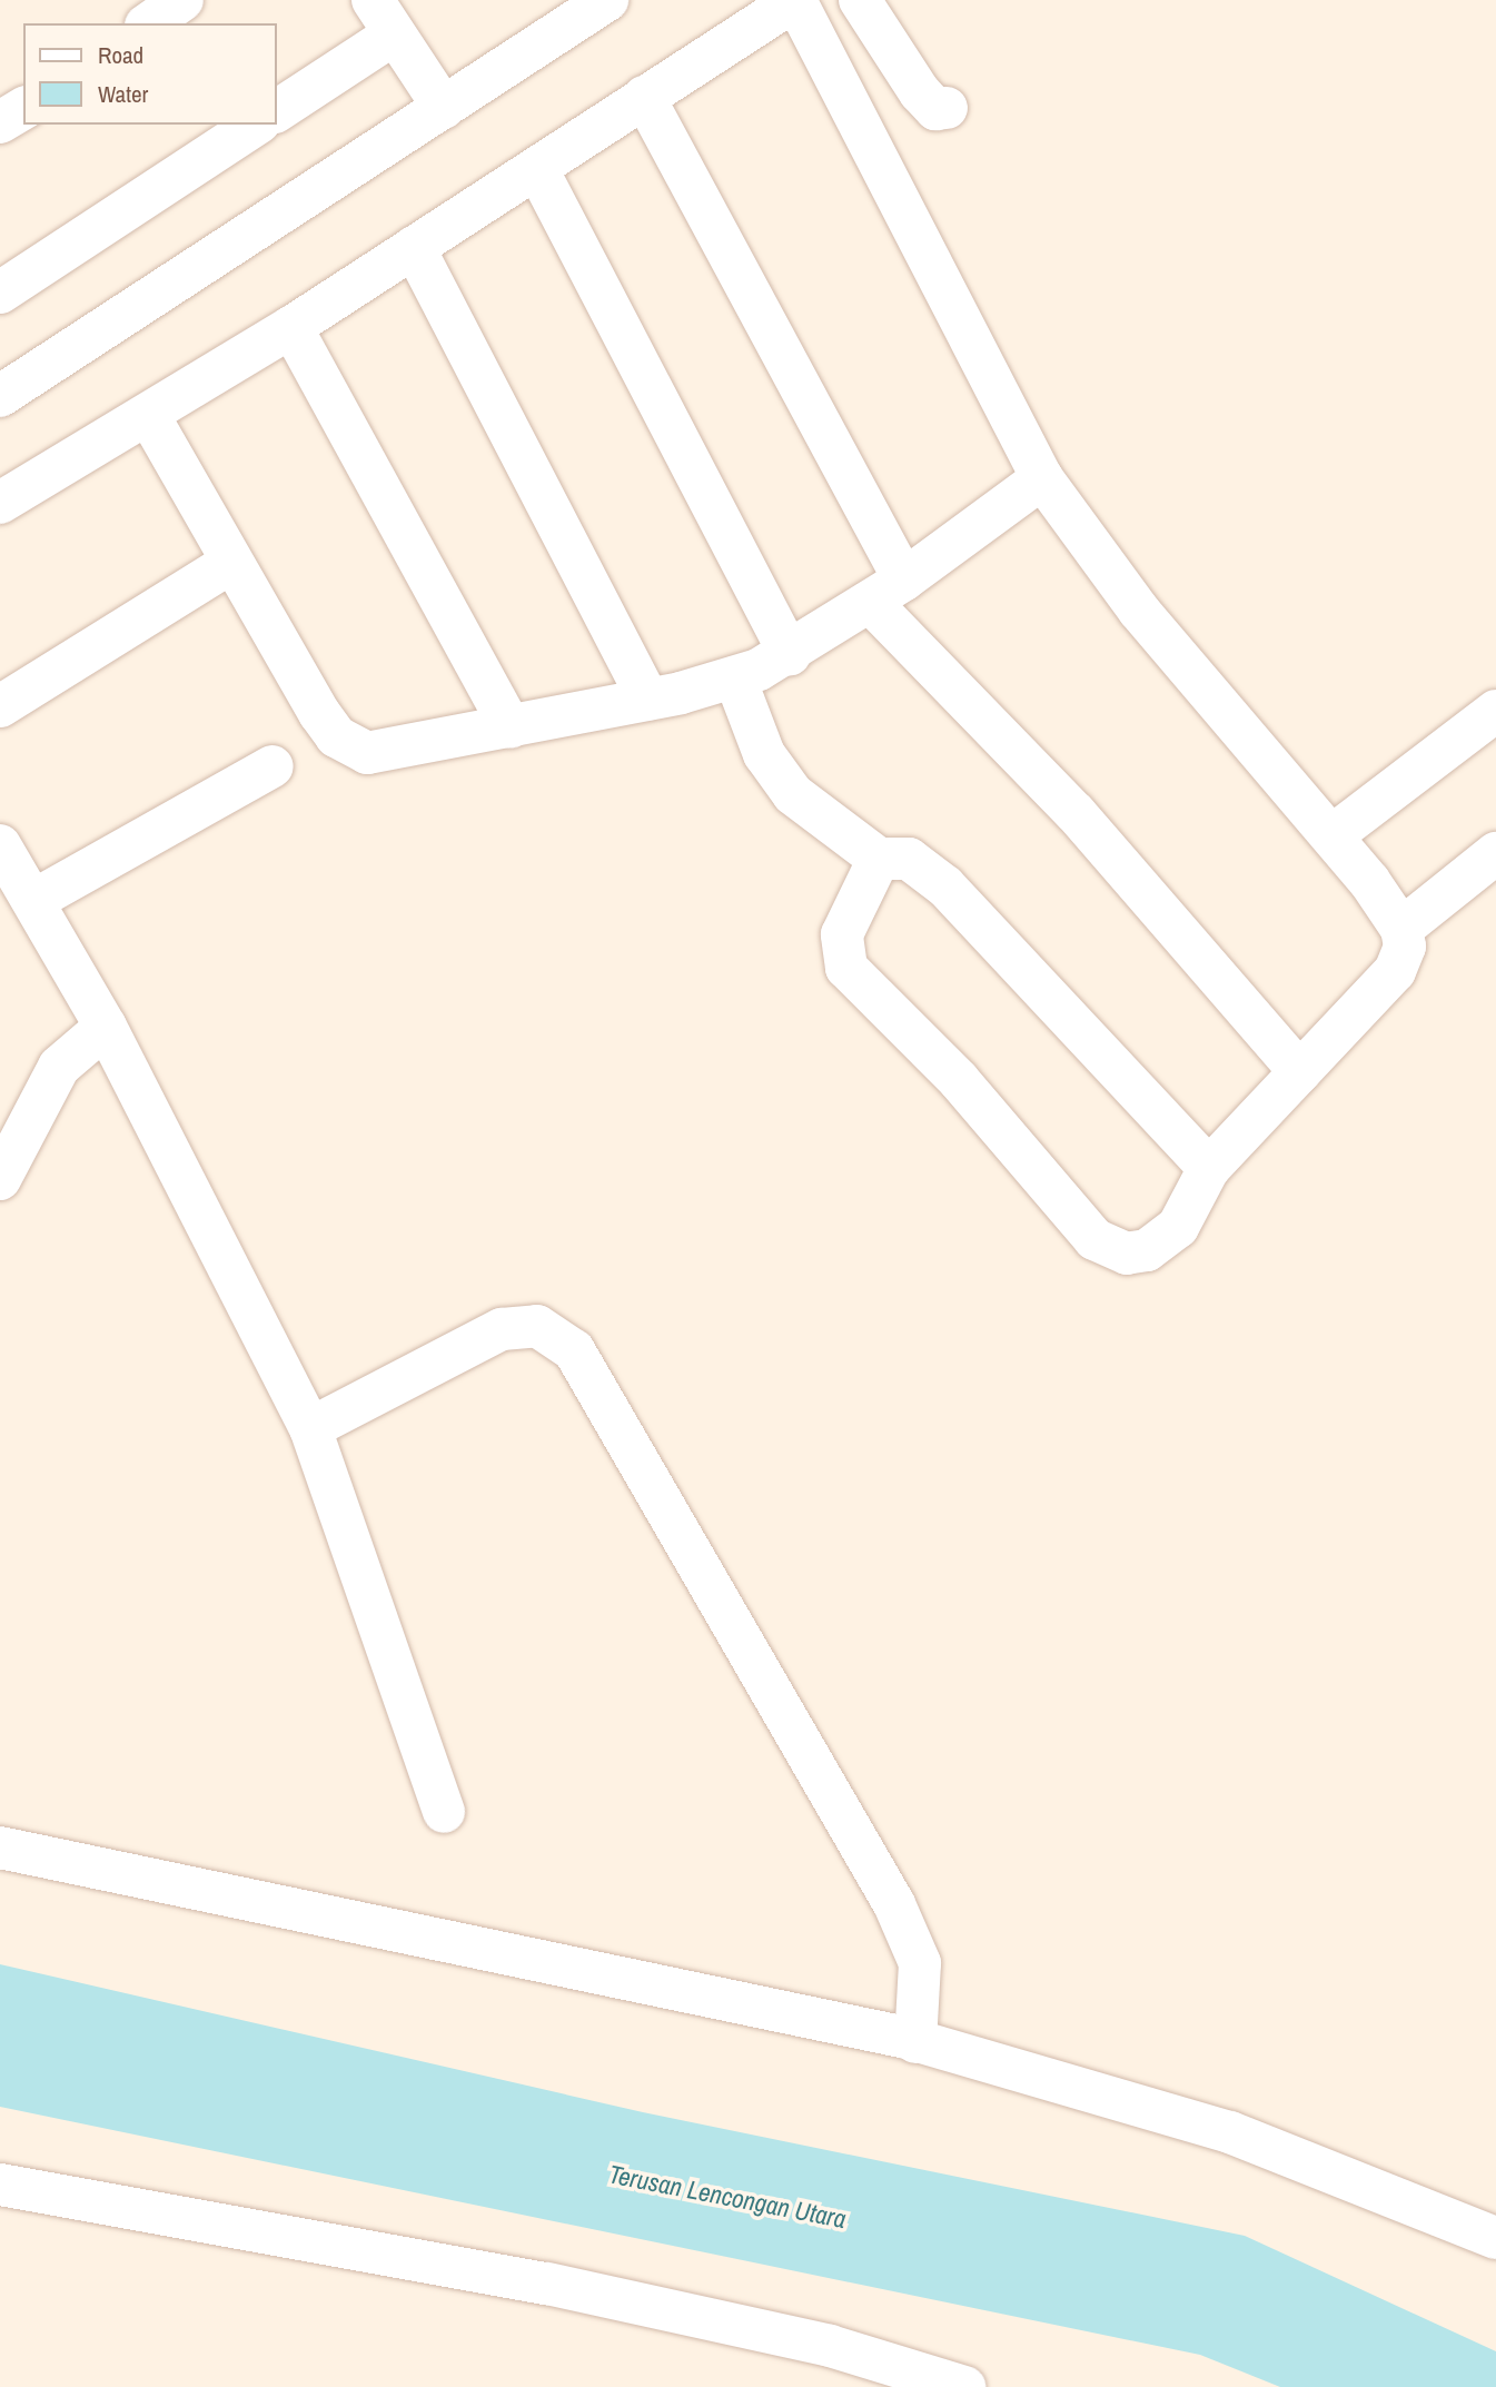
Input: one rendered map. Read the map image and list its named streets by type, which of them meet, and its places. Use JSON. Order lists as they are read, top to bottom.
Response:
{
  "water": ["Terusan Lencongan Utara"],
  "legend": ["Road", "Water"]
}
